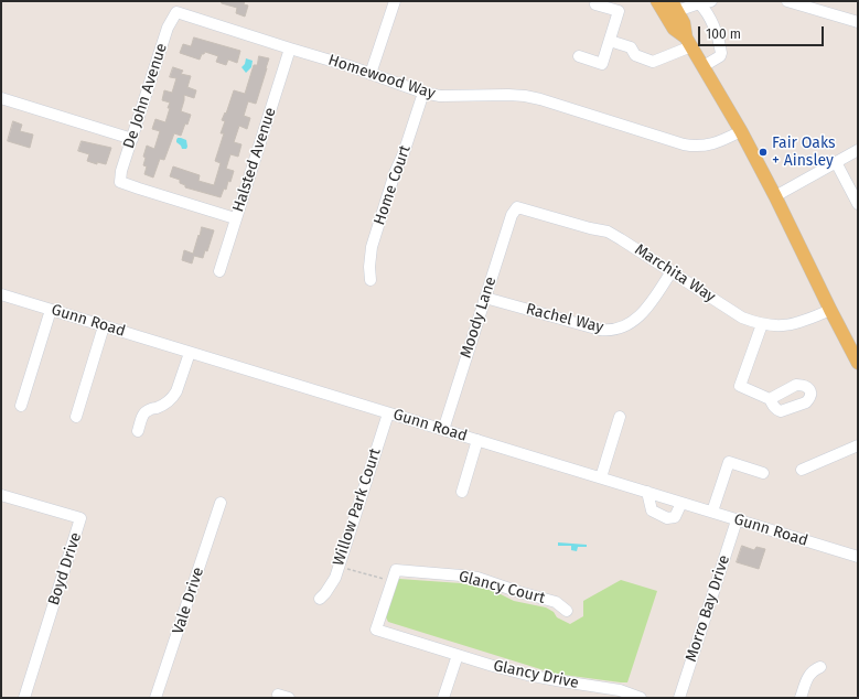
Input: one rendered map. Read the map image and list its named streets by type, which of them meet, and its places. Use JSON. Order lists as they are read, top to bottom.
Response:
{
  "streets": {
    "street": [
      "Homewood Way",
      "De John Avenue",
      "Halsted Avenue",
      "Home Court",
      "Marchita Way",
      "Moody Lane",
      "Rachel Way",
      "Gunn Road",
      "Willow Park Court",
      "Boyd Drive",
      "Glancy Court",
      "Vale Drive",
      "Morro Bay Drive",
      "Glancy Drive"
    ]
  },
  "crossings": [
    ["Homewood Way", "De John Avenue"],
    ["Homewood Way", "Halsted Avenue"],
    ["Homewood Way", "Home Court"],
    ["De John Avenue", "Halsted Avenue"],
    ["Marchita Way", "Moody Lane"],
    ["Marchita Way", "Rachel Way"],
    ["Moody Lane", "Rachel Way"],
    ["Moody Lane", "Gunn Road"],
    ["Gunn Road", "Willow Park Court"],
    ["Gunn Road", "Morro Bay Drive"]
  ],
  "places": ["Fair Oaks + Ainsley"],
  "scale_bar": "100 m"
}
